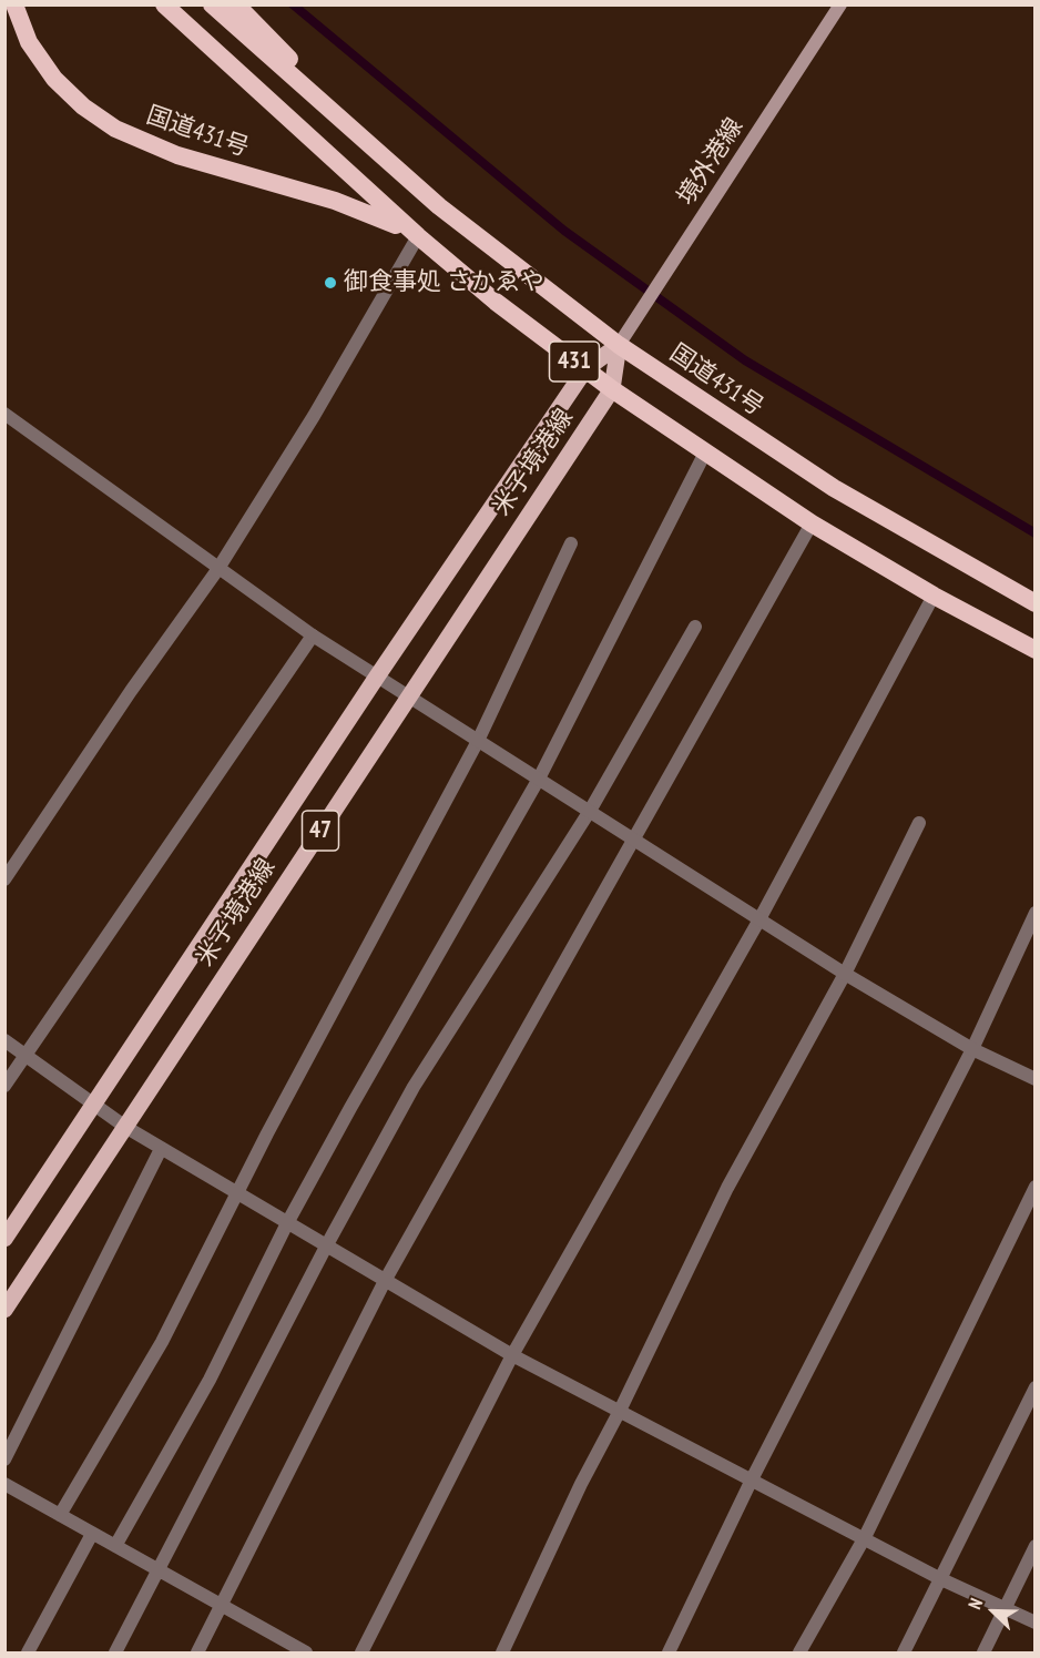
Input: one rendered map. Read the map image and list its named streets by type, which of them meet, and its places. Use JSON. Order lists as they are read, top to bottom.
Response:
{
  "streets": {
    "highway": ["国道431号", "431"],
    "main road": ["境外港線", "米子境港線", "47"]
  },
  "crossings": [
    ["国道431号", "境外港線"],
    ["国道431号", "米子境港線"],
    ["境外港線", "米子境港線"]
  ],
  "places": ["御食事処 さかゑや"],
  "north": "top left"
}
